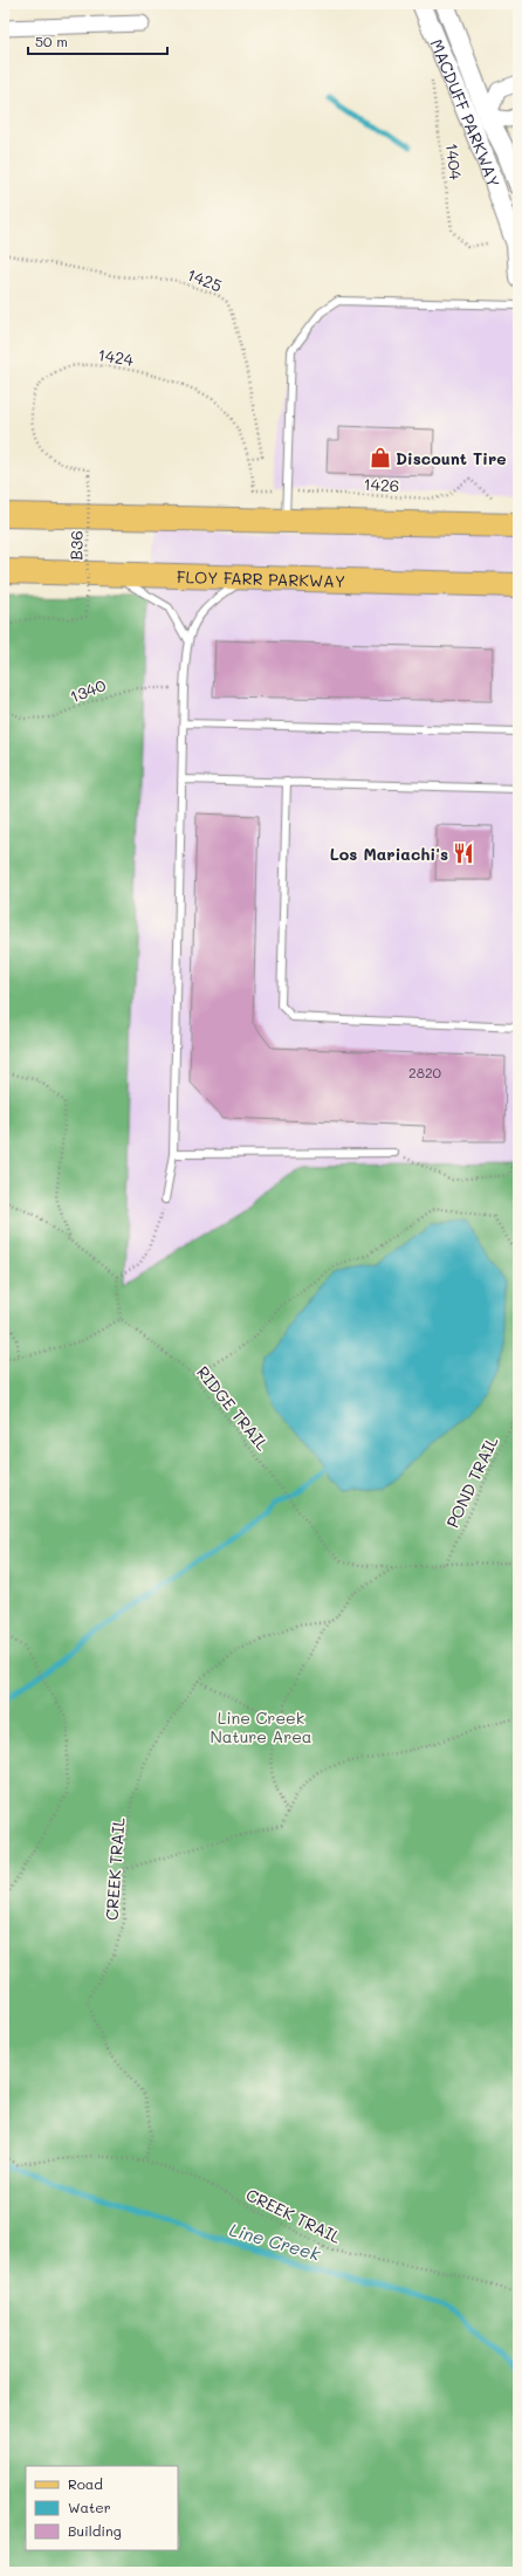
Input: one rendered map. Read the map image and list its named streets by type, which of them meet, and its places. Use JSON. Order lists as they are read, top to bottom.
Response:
{
  "streets": {
    "main road": ["FLOY FARR PARKWAY"],
    "street": ["MACDUFF PARKWAY"],
    "path": [
      "1404",
      "1425",
      "1424",
      "1426",
      "B36",
      "1340",
      "RIDGE TRAIL",
      "POND TRAIL",
      "CREEK TRAIL"
    ]
  },
  "crossings": [
    ["1425", "1424"],
    ["1424", "1426"],
    ["1424", "B36"]
  ],
  "water": ["Line Creek"],
  "parks": ["Line Creek Nature Area"],
  "places": {
    "shop": ["Discount Tire"],
    "restaurant": ["Los Mariachi's"]
  },
  "house_numbers": ["2820"],
  "legend": ["Road", "Water", "Building"],
  "scale_bar": "50 m"
}
